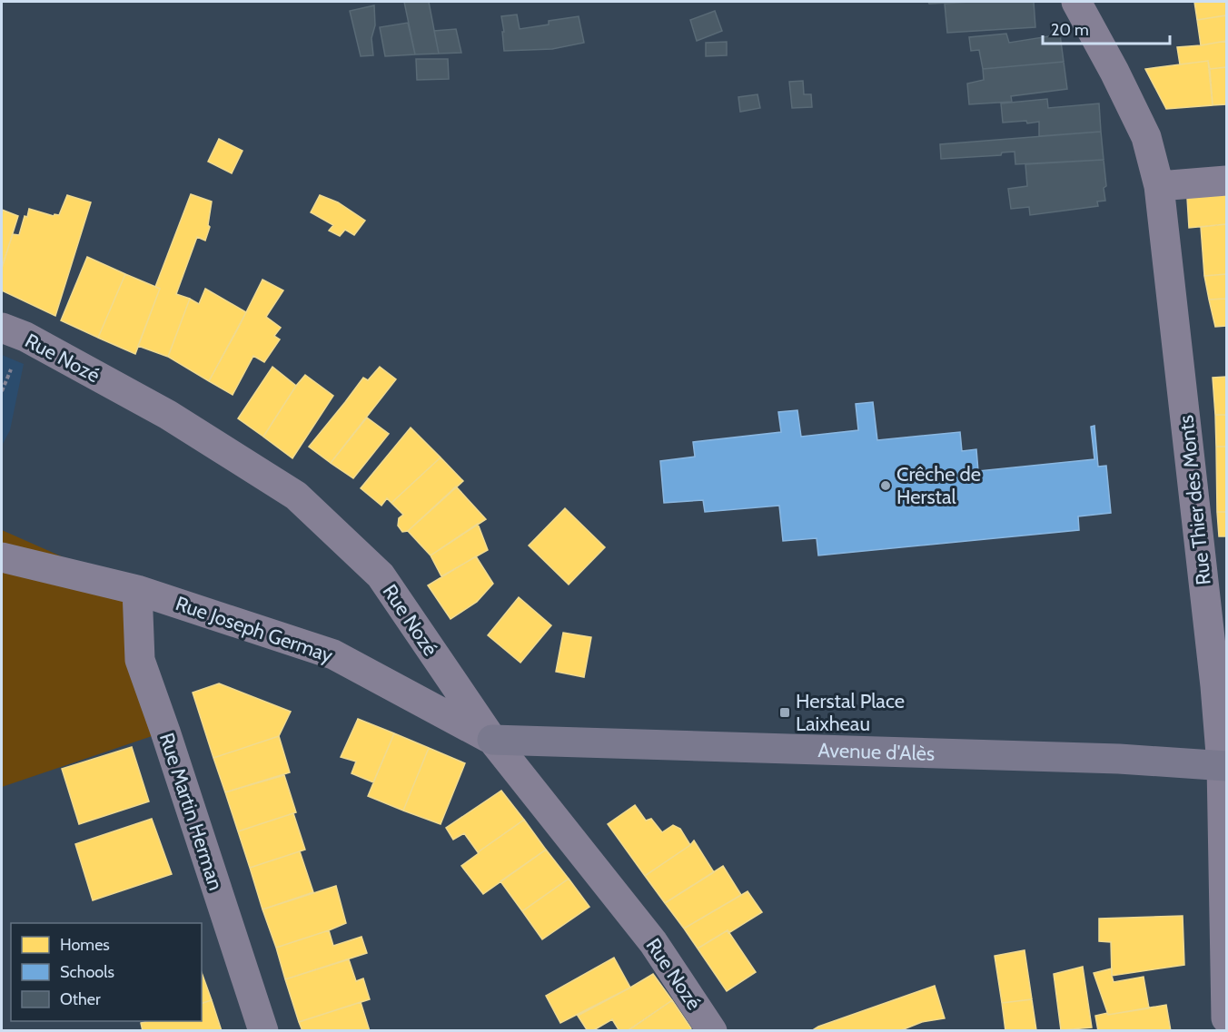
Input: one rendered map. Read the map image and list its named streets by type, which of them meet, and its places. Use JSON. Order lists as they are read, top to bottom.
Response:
{
  "streets": {
    "street": [
      "Rue Nozé",
      "Rue Thier des Monts",
      "Rue Joseph Germay",
      "Avenue d'Alès",
      "Rue Martin Herman"
    ]
  },
  "crossings": [
    ["Rue Nozé", "Rue Joseph Germay"],
    ["Rue Nozé", "Avenue d'Alès"],
    ["Rue Thier des Monts", "Avenue d'Alès"],
    ["Rue Joseph Germay", "Avenue d'Alès"],
    ["Rue Joseph Germay", "Rue Martin Herman"]
  ],
  "places": {
    "other": ["Crêche de Herstal"],
    "transit": ["Herstal Place Laixheau"]
  },
  "legend": ["Homes", "Schools", "Other"],
  "scale_bar": "20 m"
}
